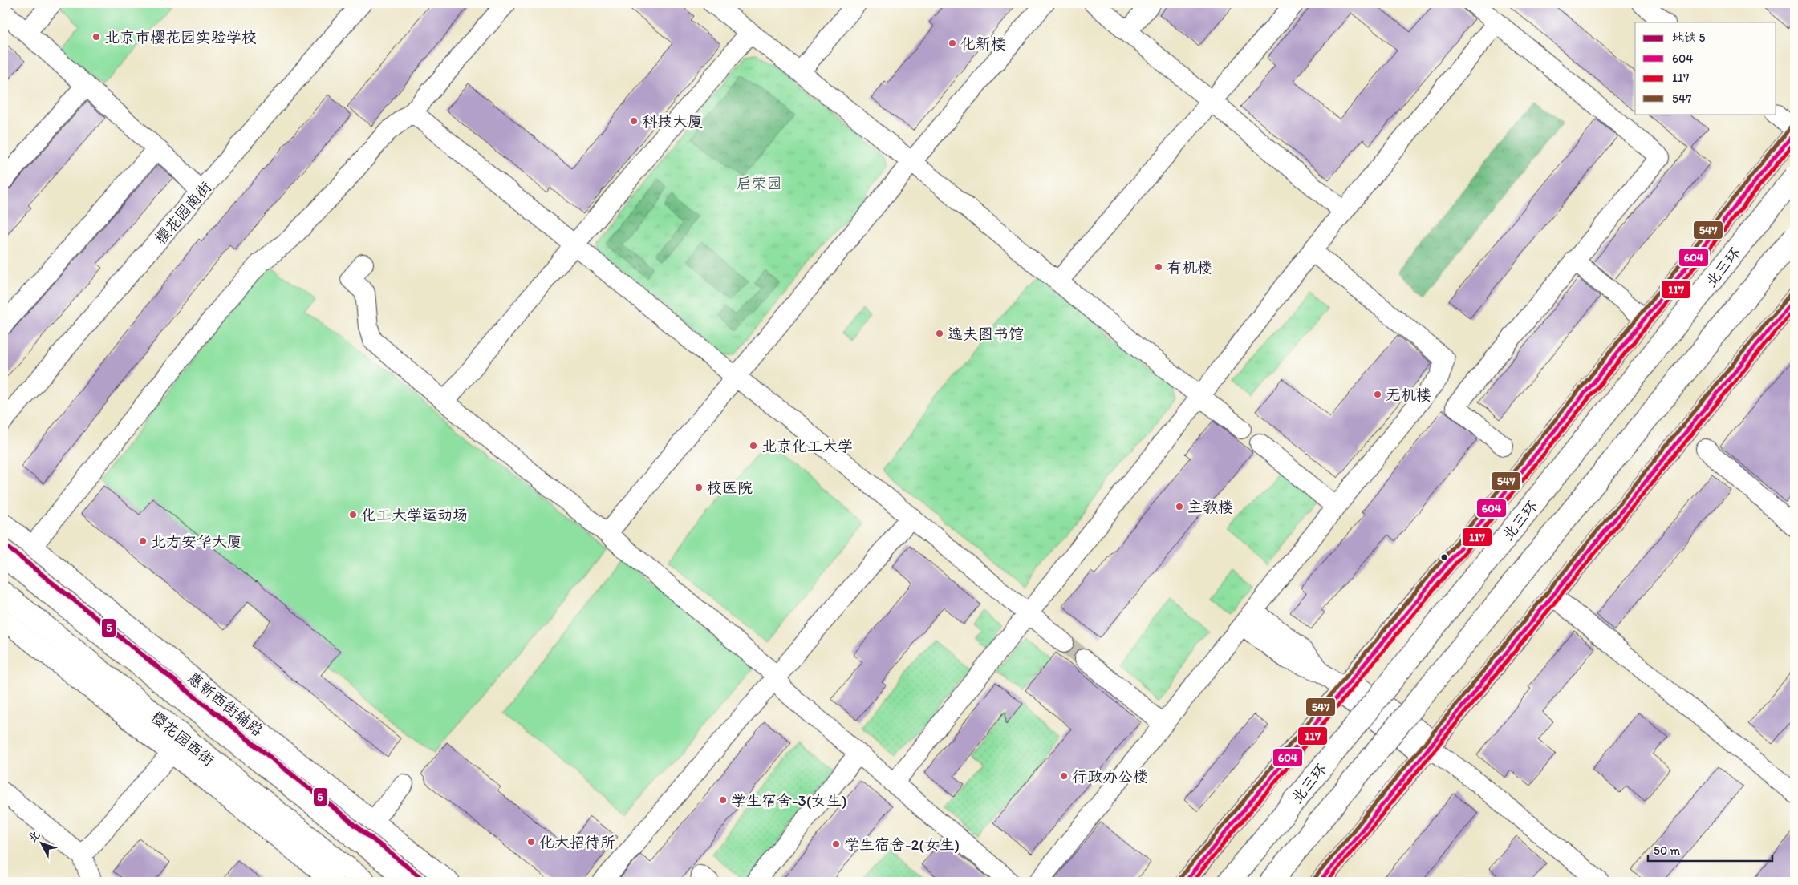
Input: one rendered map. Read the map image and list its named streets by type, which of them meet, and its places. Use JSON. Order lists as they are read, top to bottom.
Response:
{
  "streets": {
    "main road": ["北三环", "樱花园西街"],
    "street": ["樱花园南街", "惠新西街辅路"]
  },
  "parks": ["启荣园"],
  "places": [
    "北京市樱花园实验学校",
    "化新楼",
    "科技大厦",
    "有机楼",
    "逸夫图书馆",
    "无机楼",
    "北京化工大学",
    "校医院",
    "主教楼",
    "化工大学运动场",
    "北方安华大厦",
    "行政办公楼",
    "学生宿舍-3(女生)",
    "化大招待所",
    "学生宿舍-2(女生)"
  ],
  "lines": [
    "transit line 547",
    "transit line 604",
    "transit line 117",
    "metro line 5"
  ],
  "legend": [
    "地铁 5",
    "604",
    "117",
    "547"
  ],
  "scale_bar": "50 m",
  "north": "top left"
}
